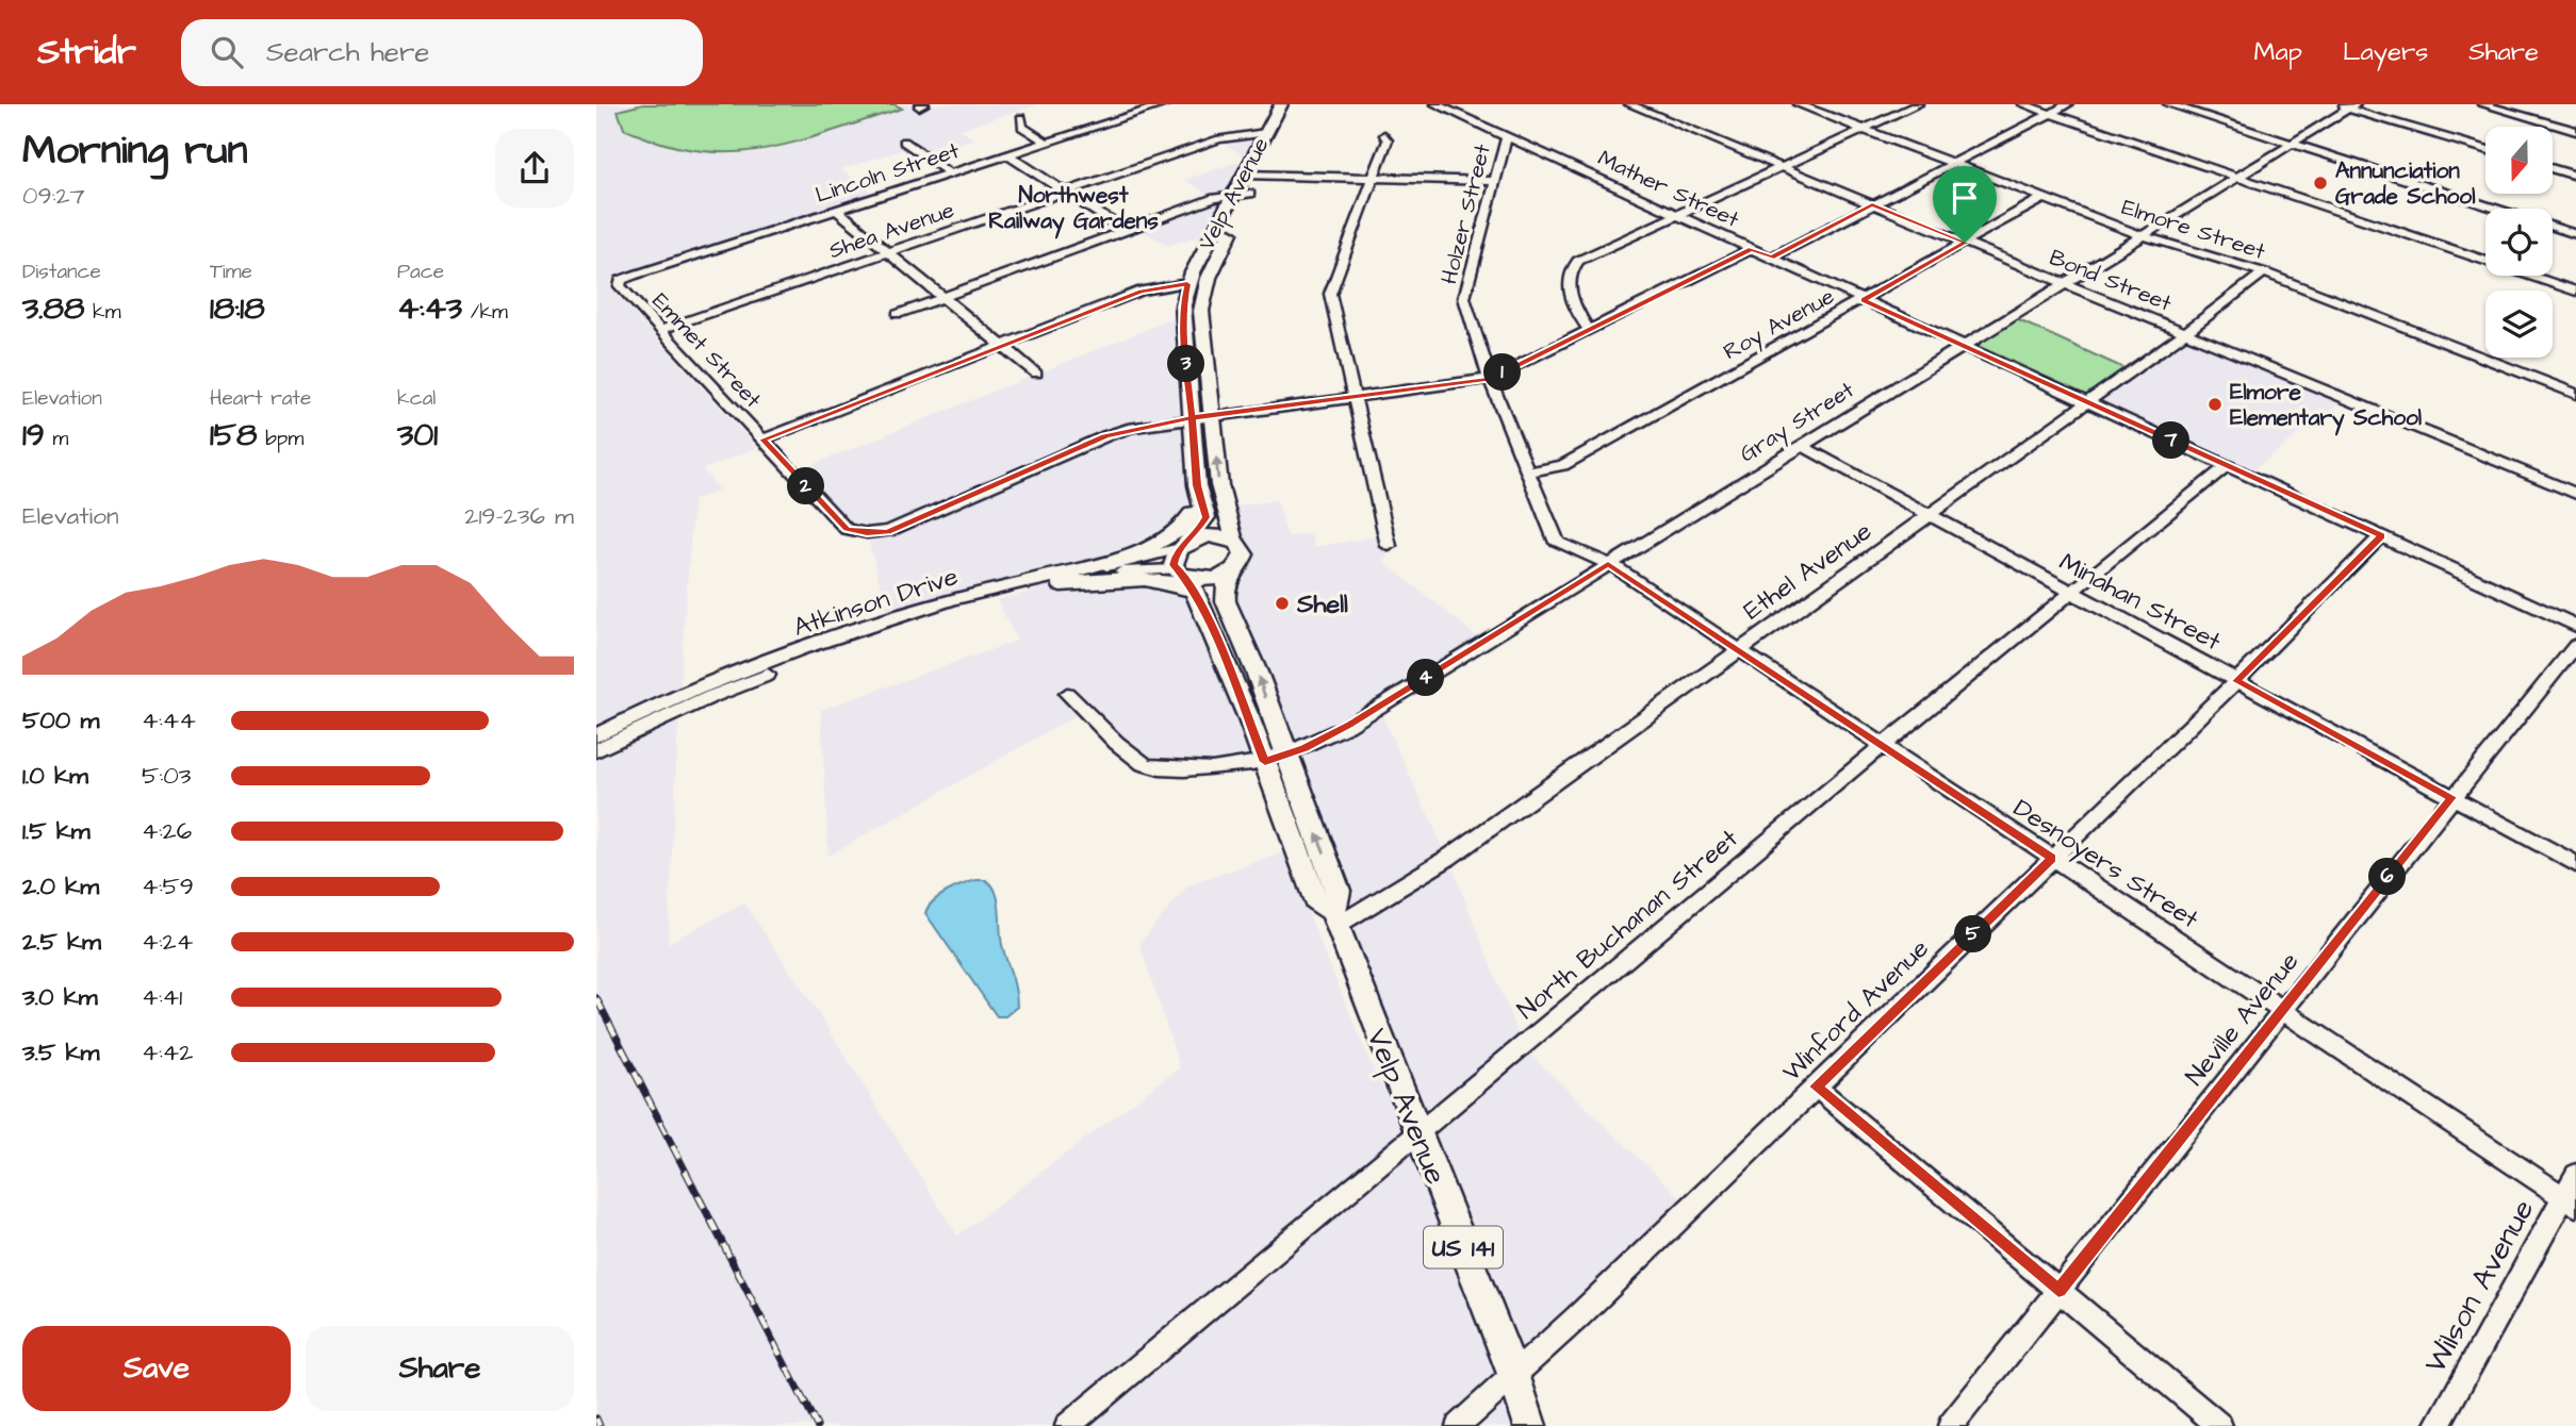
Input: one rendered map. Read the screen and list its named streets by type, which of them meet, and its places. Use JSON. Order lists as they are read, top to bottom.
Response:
{
  "streets": {
    "main road": ["Velp Avenue", "US 141"],
    "street": [
      "Lincoln Street",
      "Mather Street",
      "Holzer Street",
      "Elmore Street",
      "Shea Avenue",
      "Bond Street",
      "Roy Avenue",
      "Emmet Street",
      "Gray Street",
      "Ethel Avenue",
      "Atkinson Drive",
      "Minahan Street",
      "Desnoyers Street",
      "North Buchanan Street",
      "Winford Avenue",
      "Neville Avenue",
      "Wilson Avenue"
    ]
  },
  "crossings": [
    ["Lincoln Street", "Emmet Street"],
    ["Mather Street", "Holzer Street"],
    ["Mather Street", "Roy Avenue"],
    ["Mather Street", "Gray Street"],
    ["Mather Street", "Ethel Avenue"],
    ["Mather Street", "North Buchanan Street"],
    ["Mather Street", "Winford Avenue"],
    ["Velp Avenue", "Shea Avenue"],
    ["Velp Avenue", "Emmet Street"],
    ["Velp Avenue", "Gray Street"],
    ["Velp Avenue", "Ethel Avenue"],
    ["Velp Avenue", "Atkinson Drive"],
    ["Velp Avenue", "North Buchanan Street"],
    ["Velp Avenue", "Winford Avenue"],
    ["Holzer Street", "Roy Avenue"],
    ["Holzer Street", "Gray Street"],
    ["Holzer Street", "Desnoyers Street"],
    ["Elmore Street", "Roy Avenue"],
    ["Elmore Street", "Gray Street"],
    ["Elmore Street", "Ethel Avenue"],
    ["Shea Avenue", "Emmet Street"],
    ["Bond Street", "Roy Avenue"],
    ["Bond Street", "Gray Street"],
    ["Bond Street", "Ethel Avenue"],
    ["Gray Street", "Minahan Street"],
    ["Gray Street", "Desnoyers Street"],
    ["Ethel Avenue", "Minahan Street"],
    ["Ethel Avenue", "Desnoyers Street"],
    ["Minahan Street", "North Buchanan Street"],
    ["Minahan Street", "Winford Avenue"],
    ["Minahan Street", "Neville Avenue"],
    ["Desnoyers Street", "North Buchanan Street"],
    ["Desnoyers Street", "Winford Avenue"],
    ["Desnoyers Street", "Neville Avenue"],
    ["Desnoyers Street", "Wilson Avenue"]
  ],
  "districts": ["Northwest Railway Gardens"],
  "places": ["Annunciation Grade School", "Elmore Elementary School", "Shell"],
  "north": "bottom",
  "page": {
    "header": "Stridr",
    "search": "Search here",
    "nav": ["Map", "Layers", "Share"],
    "heading": ["Morning run", "09:27"],
    "stats": [
      ["Distance", "3.88 km"],
      ["Time", "18:18"],
      ["Pace", "4:43 /km"],
      ["Elevation", "19 m"],
      ["Heart rate", "158 bpm"],
      ["kcal", "301"]
    ],
    "pins": [
      "3",
      "1",
      "7",
      "2",
      "4",
      "6",
      "5"
    ],
    "chart": ["Elevation", "219–236 m"],
    "list": [
      {
        "name": "500 m",
        "note": "4:44"
      },
      {
        "name": "1.0 km",
        "note": "5:03"
      },
      {
        "name": "1.5 km",
        "note": "4:26"
      },
      {
        "name": "2.0 km",
        "note": "4:59"
      },
      {
        "name": "2.5 km",
        "note": "4:24"
      },
      {
        "name": "3.0 km",
        "note": "4:41"
      },
      {
        "name": "3.5 km",
        "note": "4:42"
      }
    ],
    "buttons": ["Save", "Share"]
  }
}
